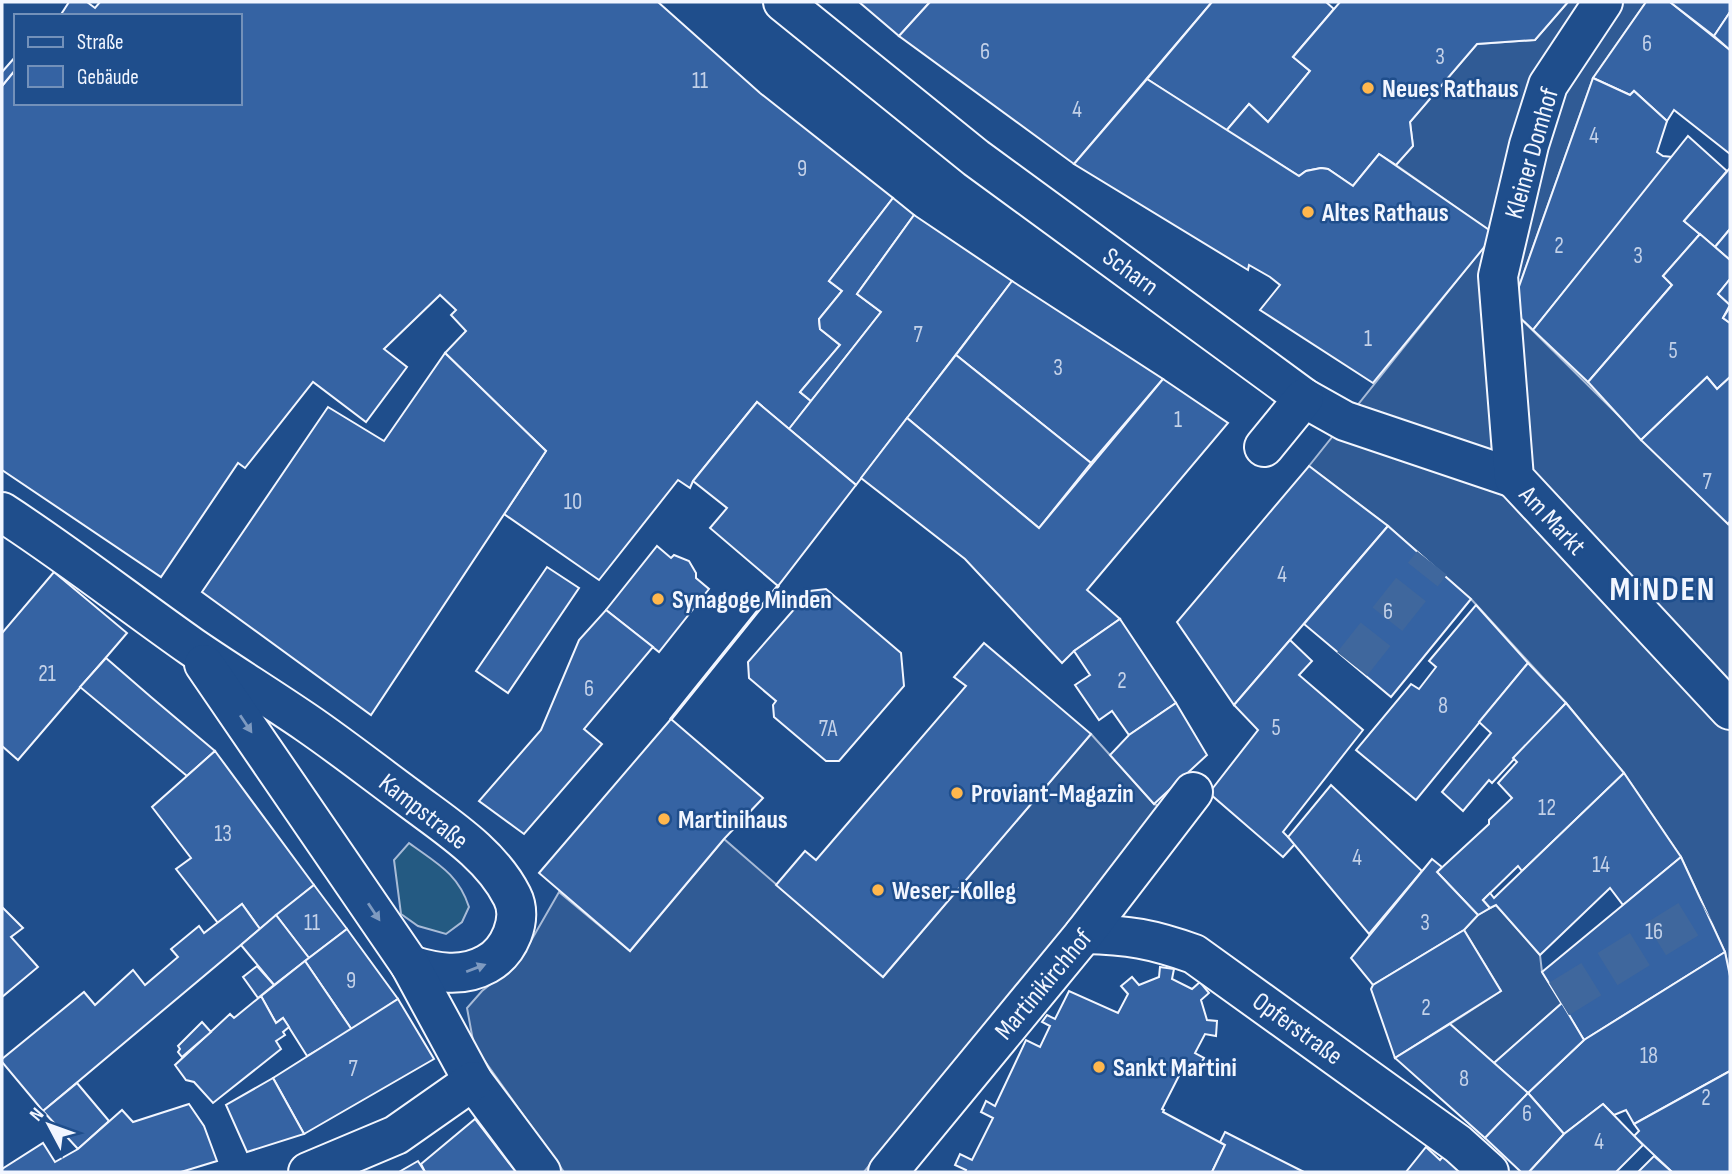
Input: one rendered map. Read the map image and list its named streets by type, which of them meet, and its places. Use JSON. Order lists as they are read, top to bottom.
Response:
{
  "streets": {
    "street": [
      "Kleiner Domhof",
      "Scharn",
      "Am Markt",
      "Kampstraße",
      "Martinikirchhof",
      "Opferstraße"
    ]
  },
  "crossings": [
    ["Kleiner Domhof", "Am Markt"],
    ["Scharn", "Am Markt"],
    ["Martinikirchhof", "Opferstraße"]
  ],
  "districts": ["MINDEN"],
  "places": [
    "Neues Rathaus",
    "Altes Rathaus",
    "Synagoge Minden",
    "Proviant-Magazin",
    "Martinihaus",
    "Weser-Kolleg",
    "Sankt Martini"
  ],
  "house_numbers": [
    "6",
    "6",
    "3",
    "11",
    "4",
    "4",
    "9",
    "2",
    "3",
    "7",
    "1",
    "5",
    "3",
    "1",
    "7",
    "10",
    "4",
    "6",
    "21",
    "2",
    "6",
    "8",
    "5",
    "7A",
    "12",
    "13",
    "4",
    "14",
    "11",
    "3",
    "16",
    "9",
    "2",
    "18",
    "7",
    "8",
    "2",
    "6",
    "4"
  ],
  "legend": ["Straße", "Gebäude"],
  "north": "top left"
}
